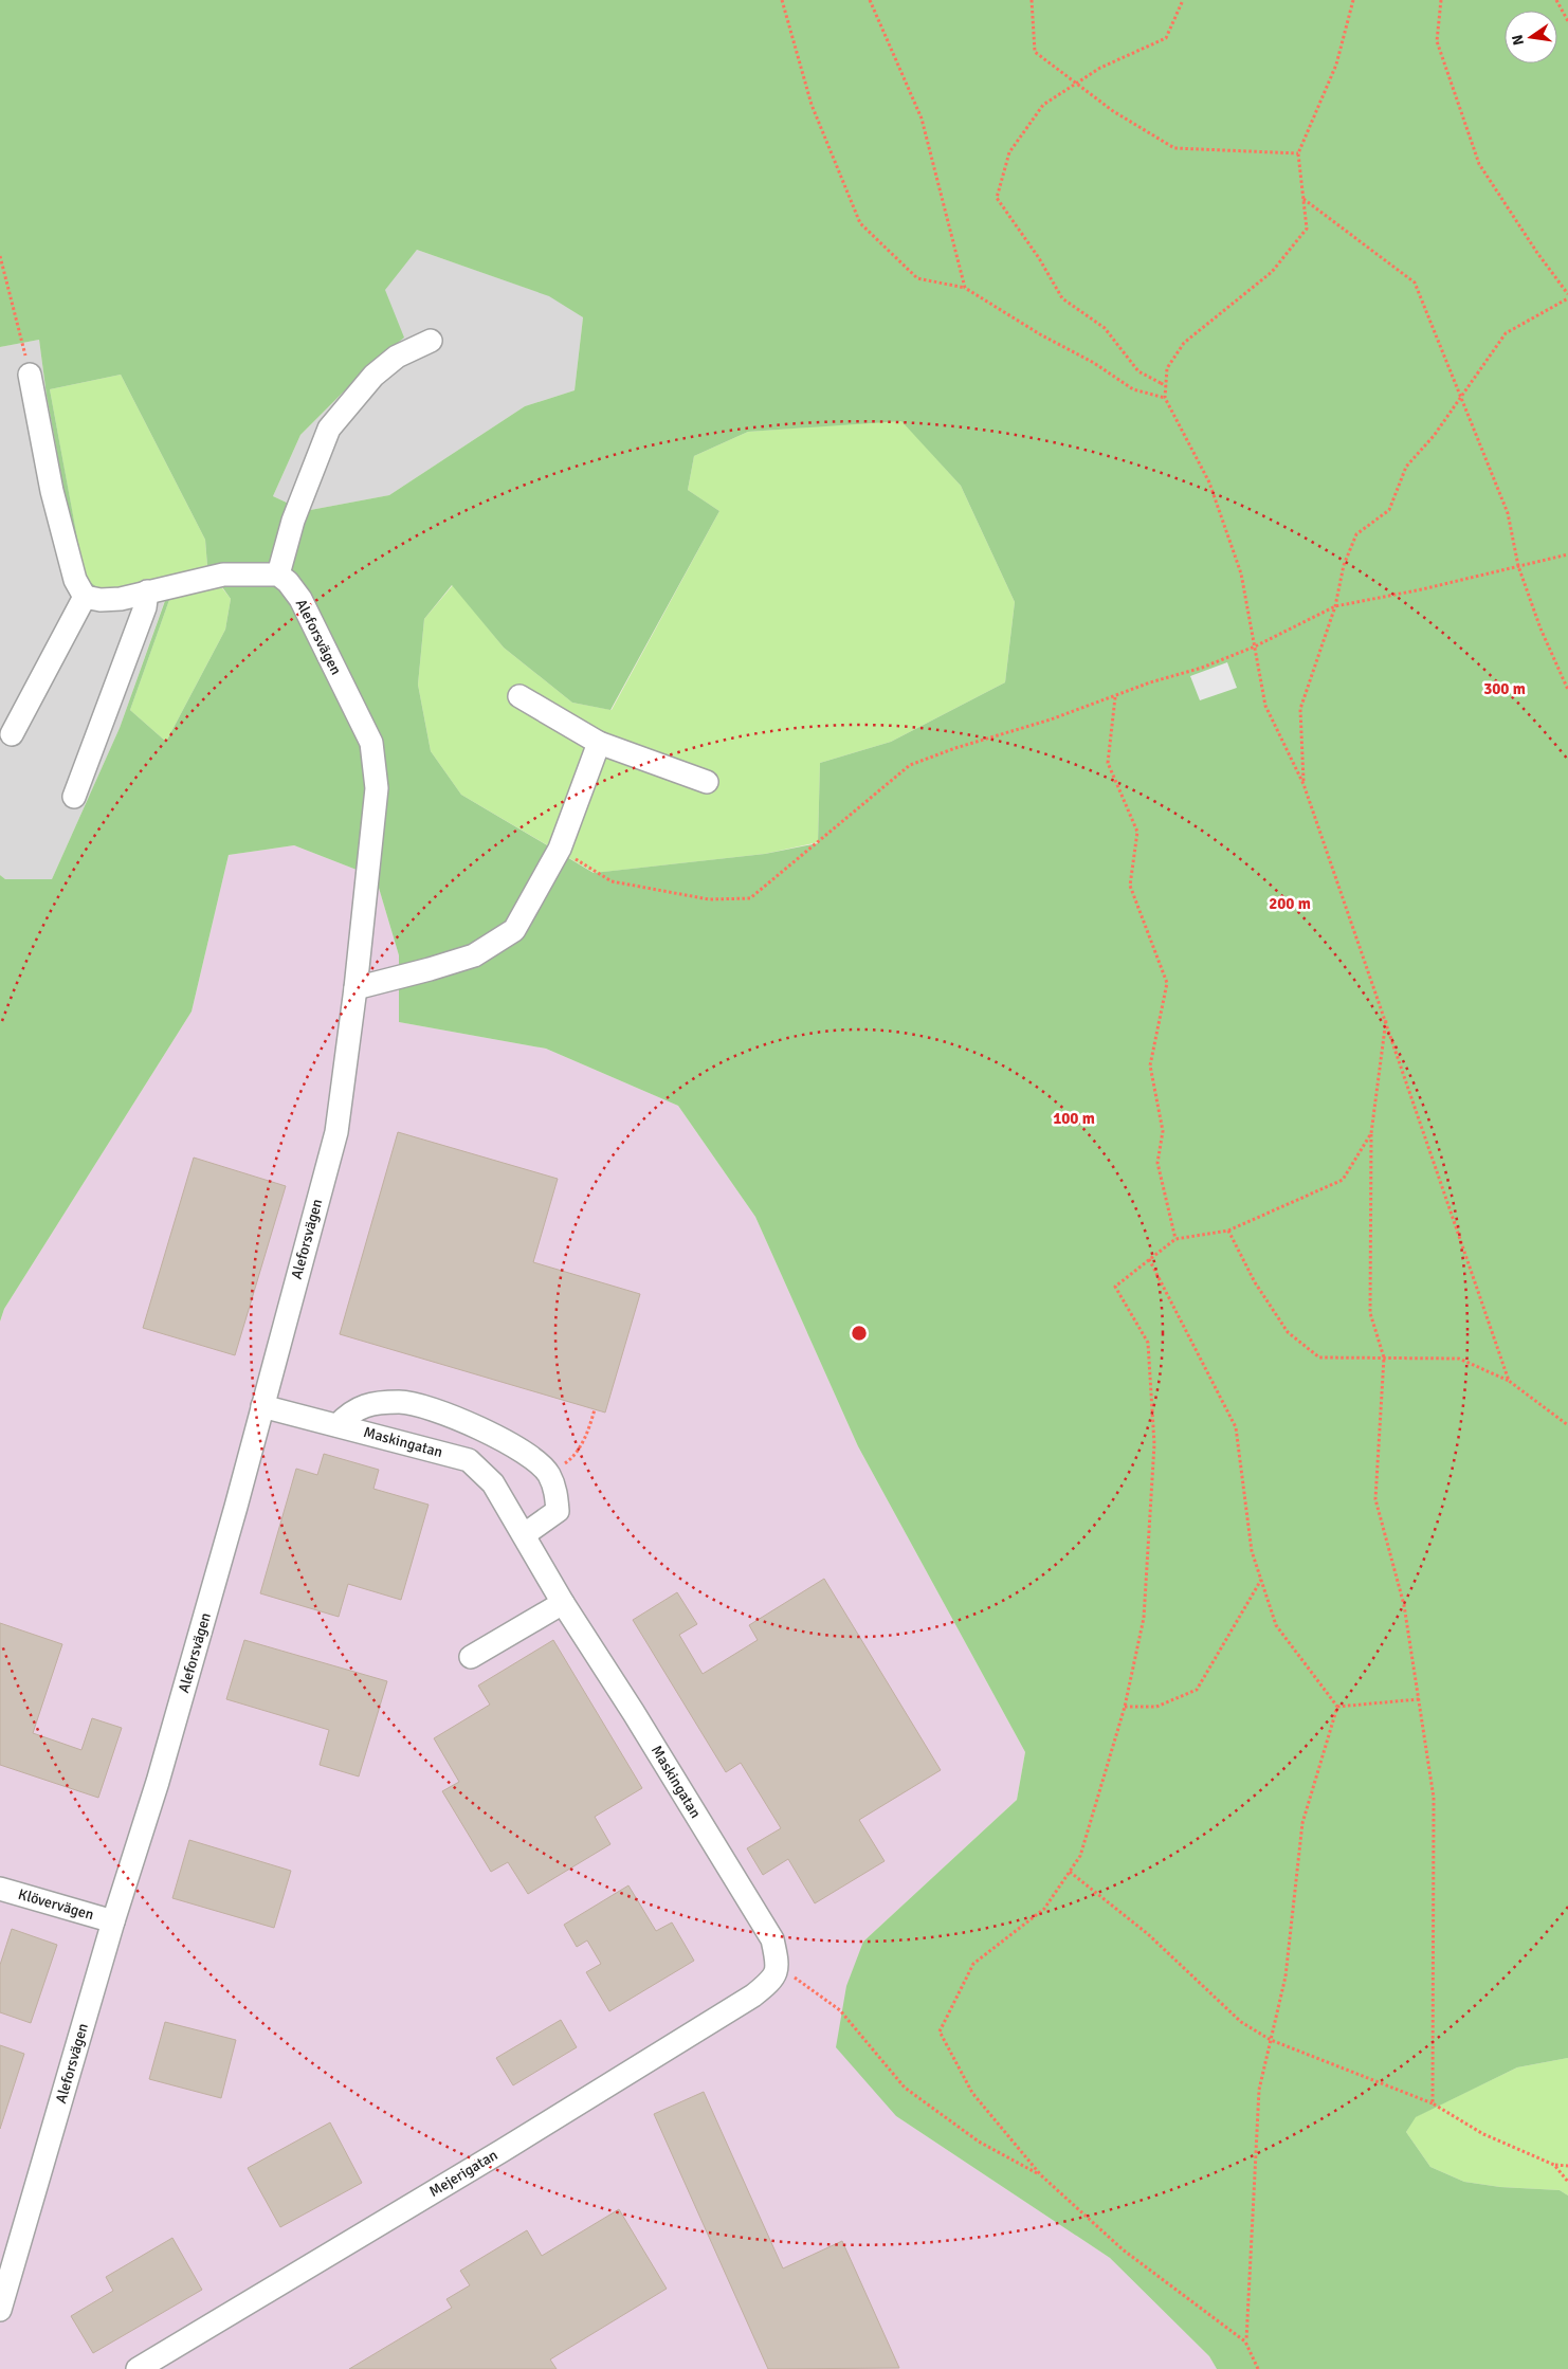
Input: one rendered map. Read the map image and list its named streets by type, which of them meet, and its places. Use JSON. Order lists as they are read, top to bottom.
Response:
{
  "streets": {
    "street": [
      "Aleforsvägen",
      "Maskingatan",
      "Klövervägen",
      "Mejerigatan"
    ]
  },
  "crossings": [
    ["Aleforsvägen", "Maskingatan"],
    ["Aleforsvägen", "Klövervägen"],
    ["Maskingatan", "Mejerigatan"]
  ],
  "north": "left",
  "rings": ["300 m", "200 m", "100 m"]
}
